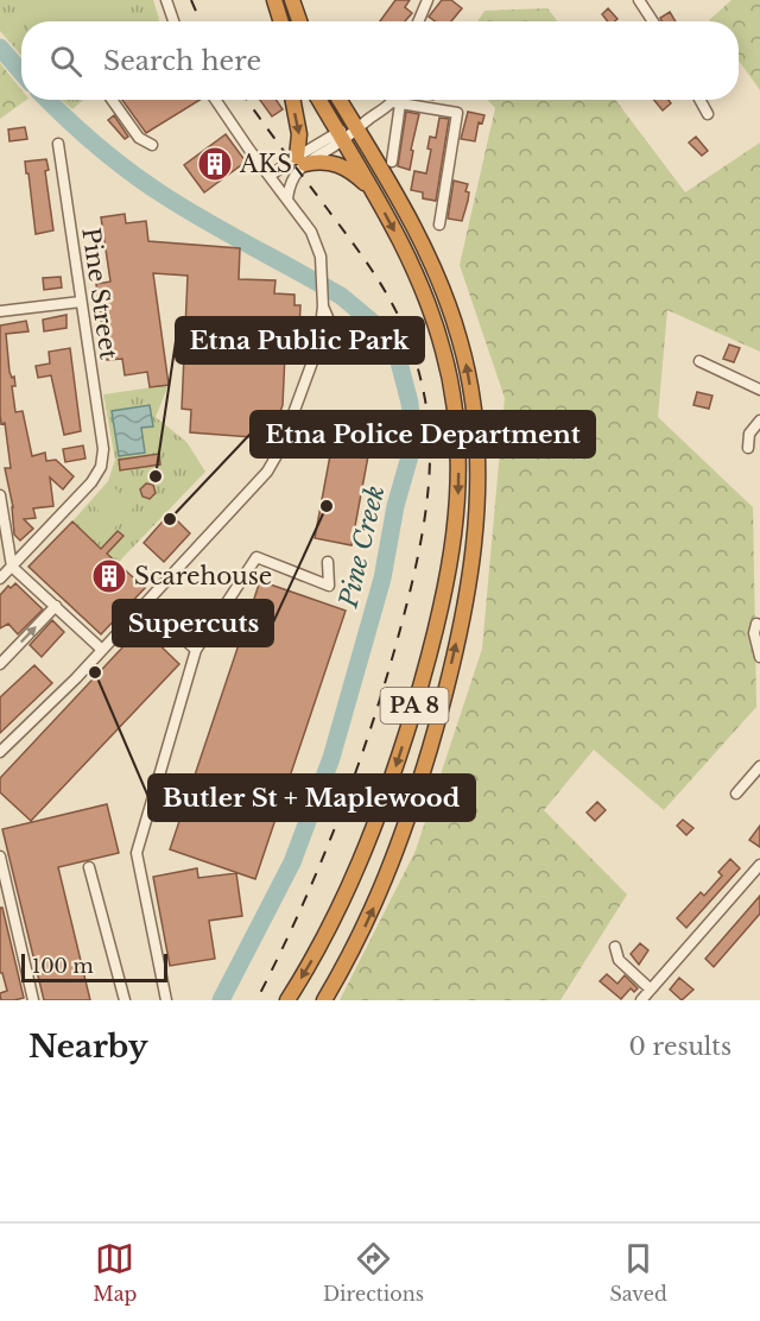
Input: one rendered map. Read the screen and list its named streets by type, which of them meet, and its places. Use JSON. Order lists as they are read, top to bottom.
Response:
{
  "streets": {
    "highway": ["PA 8"],
    "street": ["Pine Street"]
  },
  "water": ["Pine Creek"],
  "places": {
    "building": ["AKS", "Scarehouse"],
    "other": [
      "Etna Public Park",
      "Supercuts",
      "Etna Police Department",
      "Butler St + Maplewood"
    ]
  },
  "scale_bar": "100 m",
  "page": {
    "search": "Search here",
    "scale": "100 m",
    "heading": ["Nearby", "0 results"],
    "nav": ["Map", "Directions", "Saved"]
  }
}
